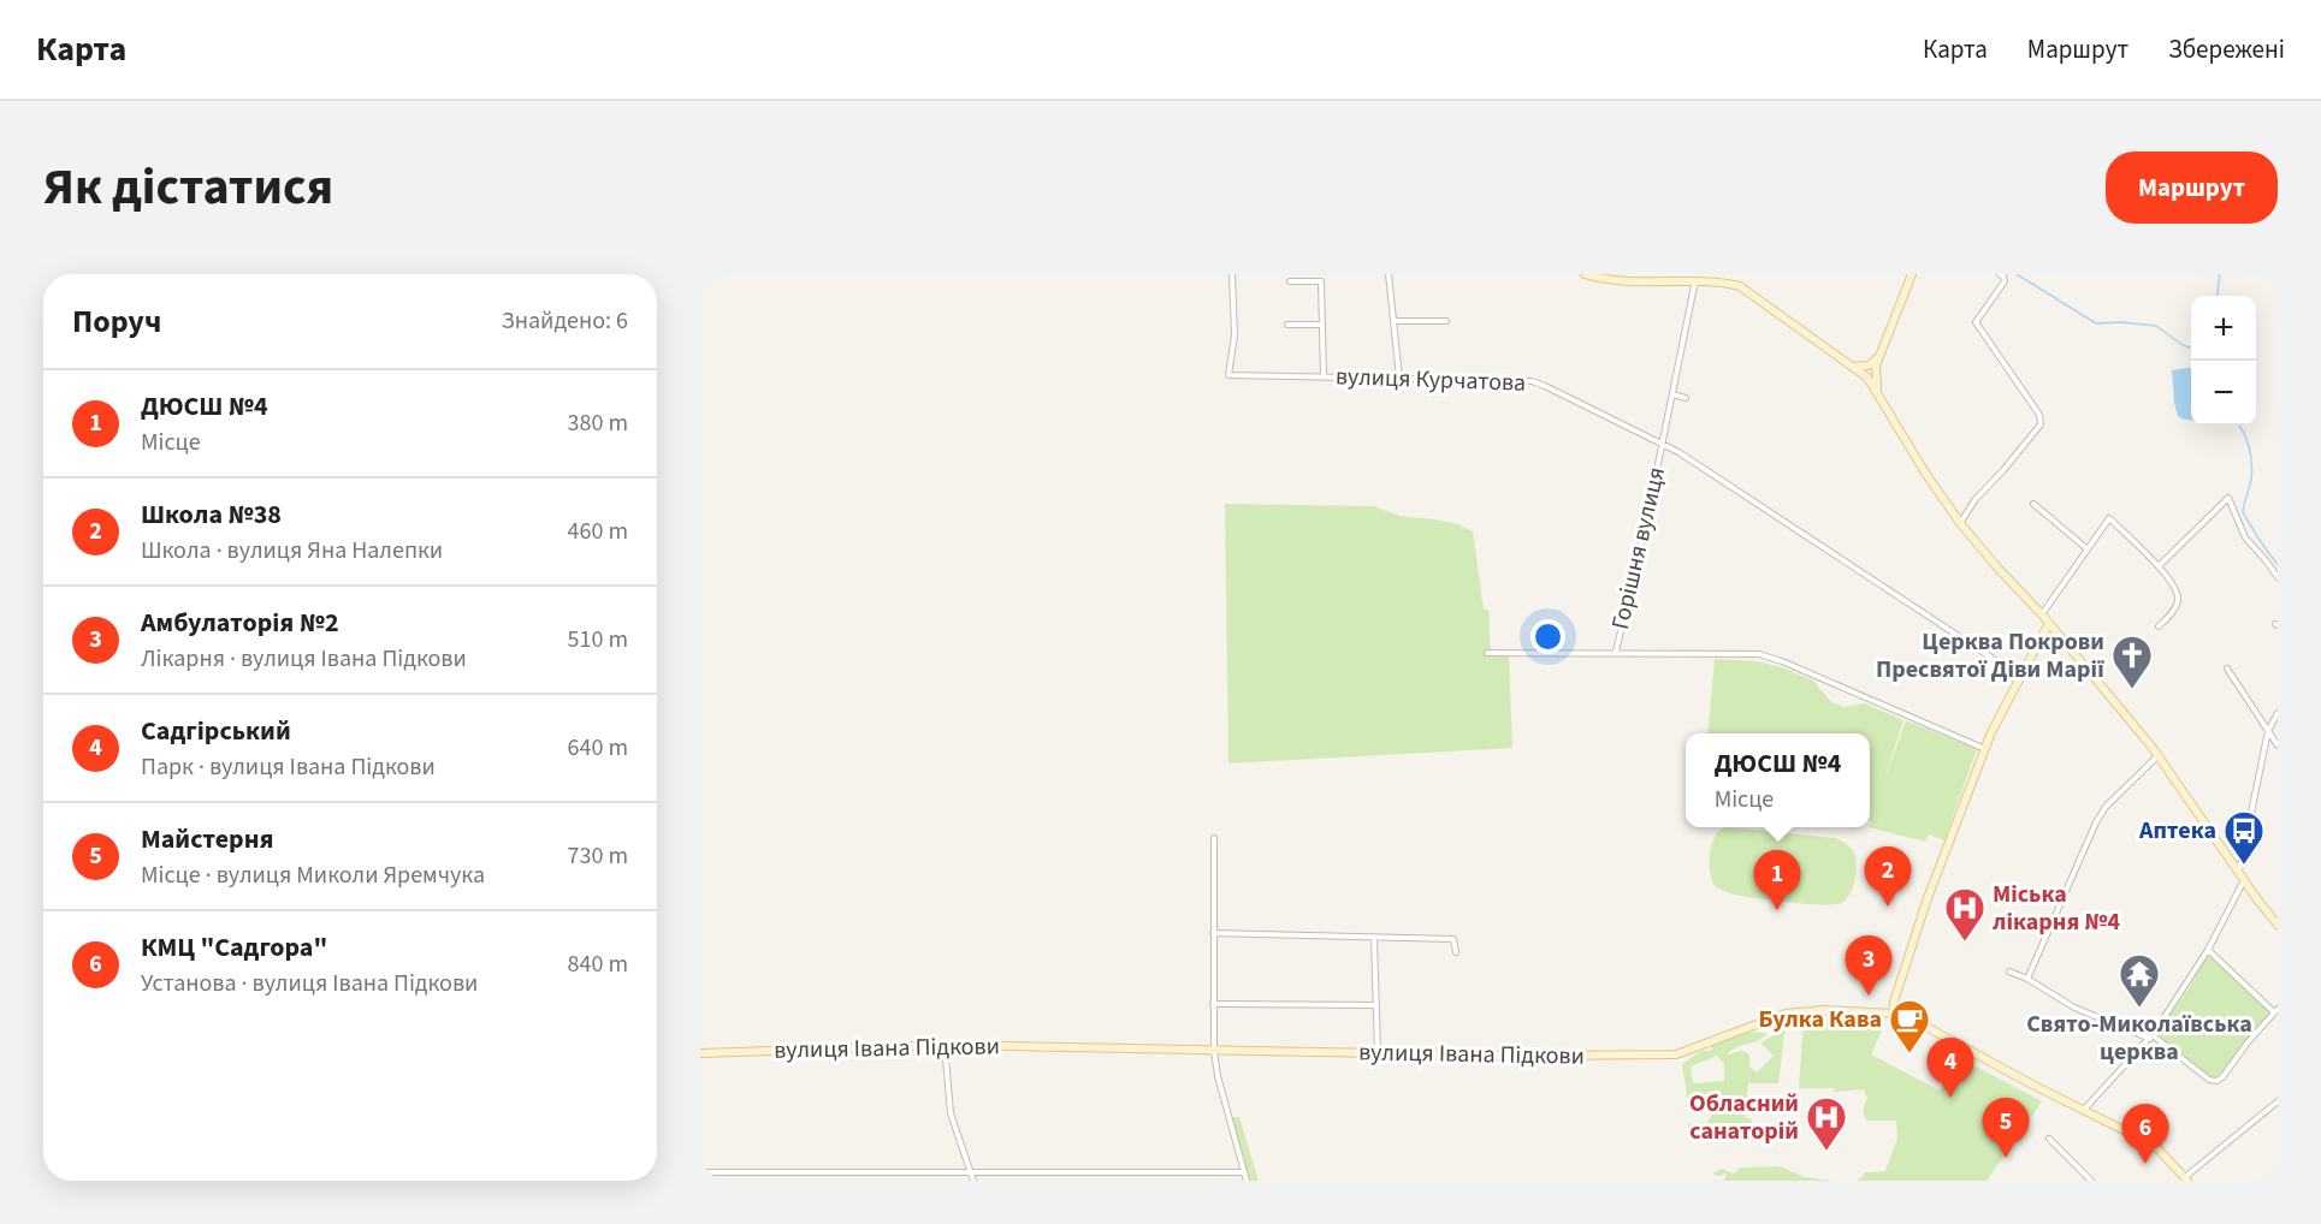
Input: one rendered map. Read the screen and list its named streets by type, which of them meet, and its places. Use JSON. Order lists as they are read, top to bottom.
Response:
{
  "streets": {
    "street": ["вулиця Курчатова", "Горішня вулиця", "вулиця Івана Підкови"]
  },
  "crossings": [
    ["вулиця Курчатова", "Горішня вулиця"]
  ],
  "places": {
    "church": ["Церква Покрови Пресвятої Діви Марії"],
    "bus stop": ["Аптека"],
    "hospital": ["Міська лікарня №4", "Обласний санаторій"],
    "temple": ["Свято-Миколаївська церква"],
    "cafe": ["Булка Кава"]
  },
  "page": {
    "header": "Карта",
    "nav": ["Карта", "Маршрут", "Збережені"],
    "title": "Як дістатися",
    "buttons": "Маршрут",
    "heading": ["Поруч", "Знайдено: 6"],
    "map_buttons": ["+", "−"],
    "list": [
      {
        "mark": "1",
        "name": "ДЮСШ №4",
        "note": "Місце",
        "value": "380 m"
      },
      {
        "mark": "2",
        "name": "Школа №38",
        "note": "Школа · вулиця Яна Налепки",
        "value": "460 m"
      },
      {
        "mark": "3",
        "name": "Амбулаторія №2",
        "note": "Лікарня · вулиця Івана Підкови",
        "value": "510 m"
      },
      {
        "mark": "4",
        "name": "Садгірський",
        "note": "Парк · вулиця Івана Підкови",
        "value": "640 m"
      },
      {
        "mark": "5",
        "name": "Майстерня",
        "note": "Місце · вулиця Миколи Яремчука",
        "value": "730 m"
      },
      {
        "mark": "6",
        "name": "КМЦ \"Садгора\"",
        "note": "Установа · вулиця Івана Підкови",
        "value": "840 m"
      }
    ],
    "popup": ["ДЮСШ №4", "Місце"],
    "pins": [
      "2",
      "1",
      "3",
      "4",
      "5",
      "6"
    ]
  }
}
